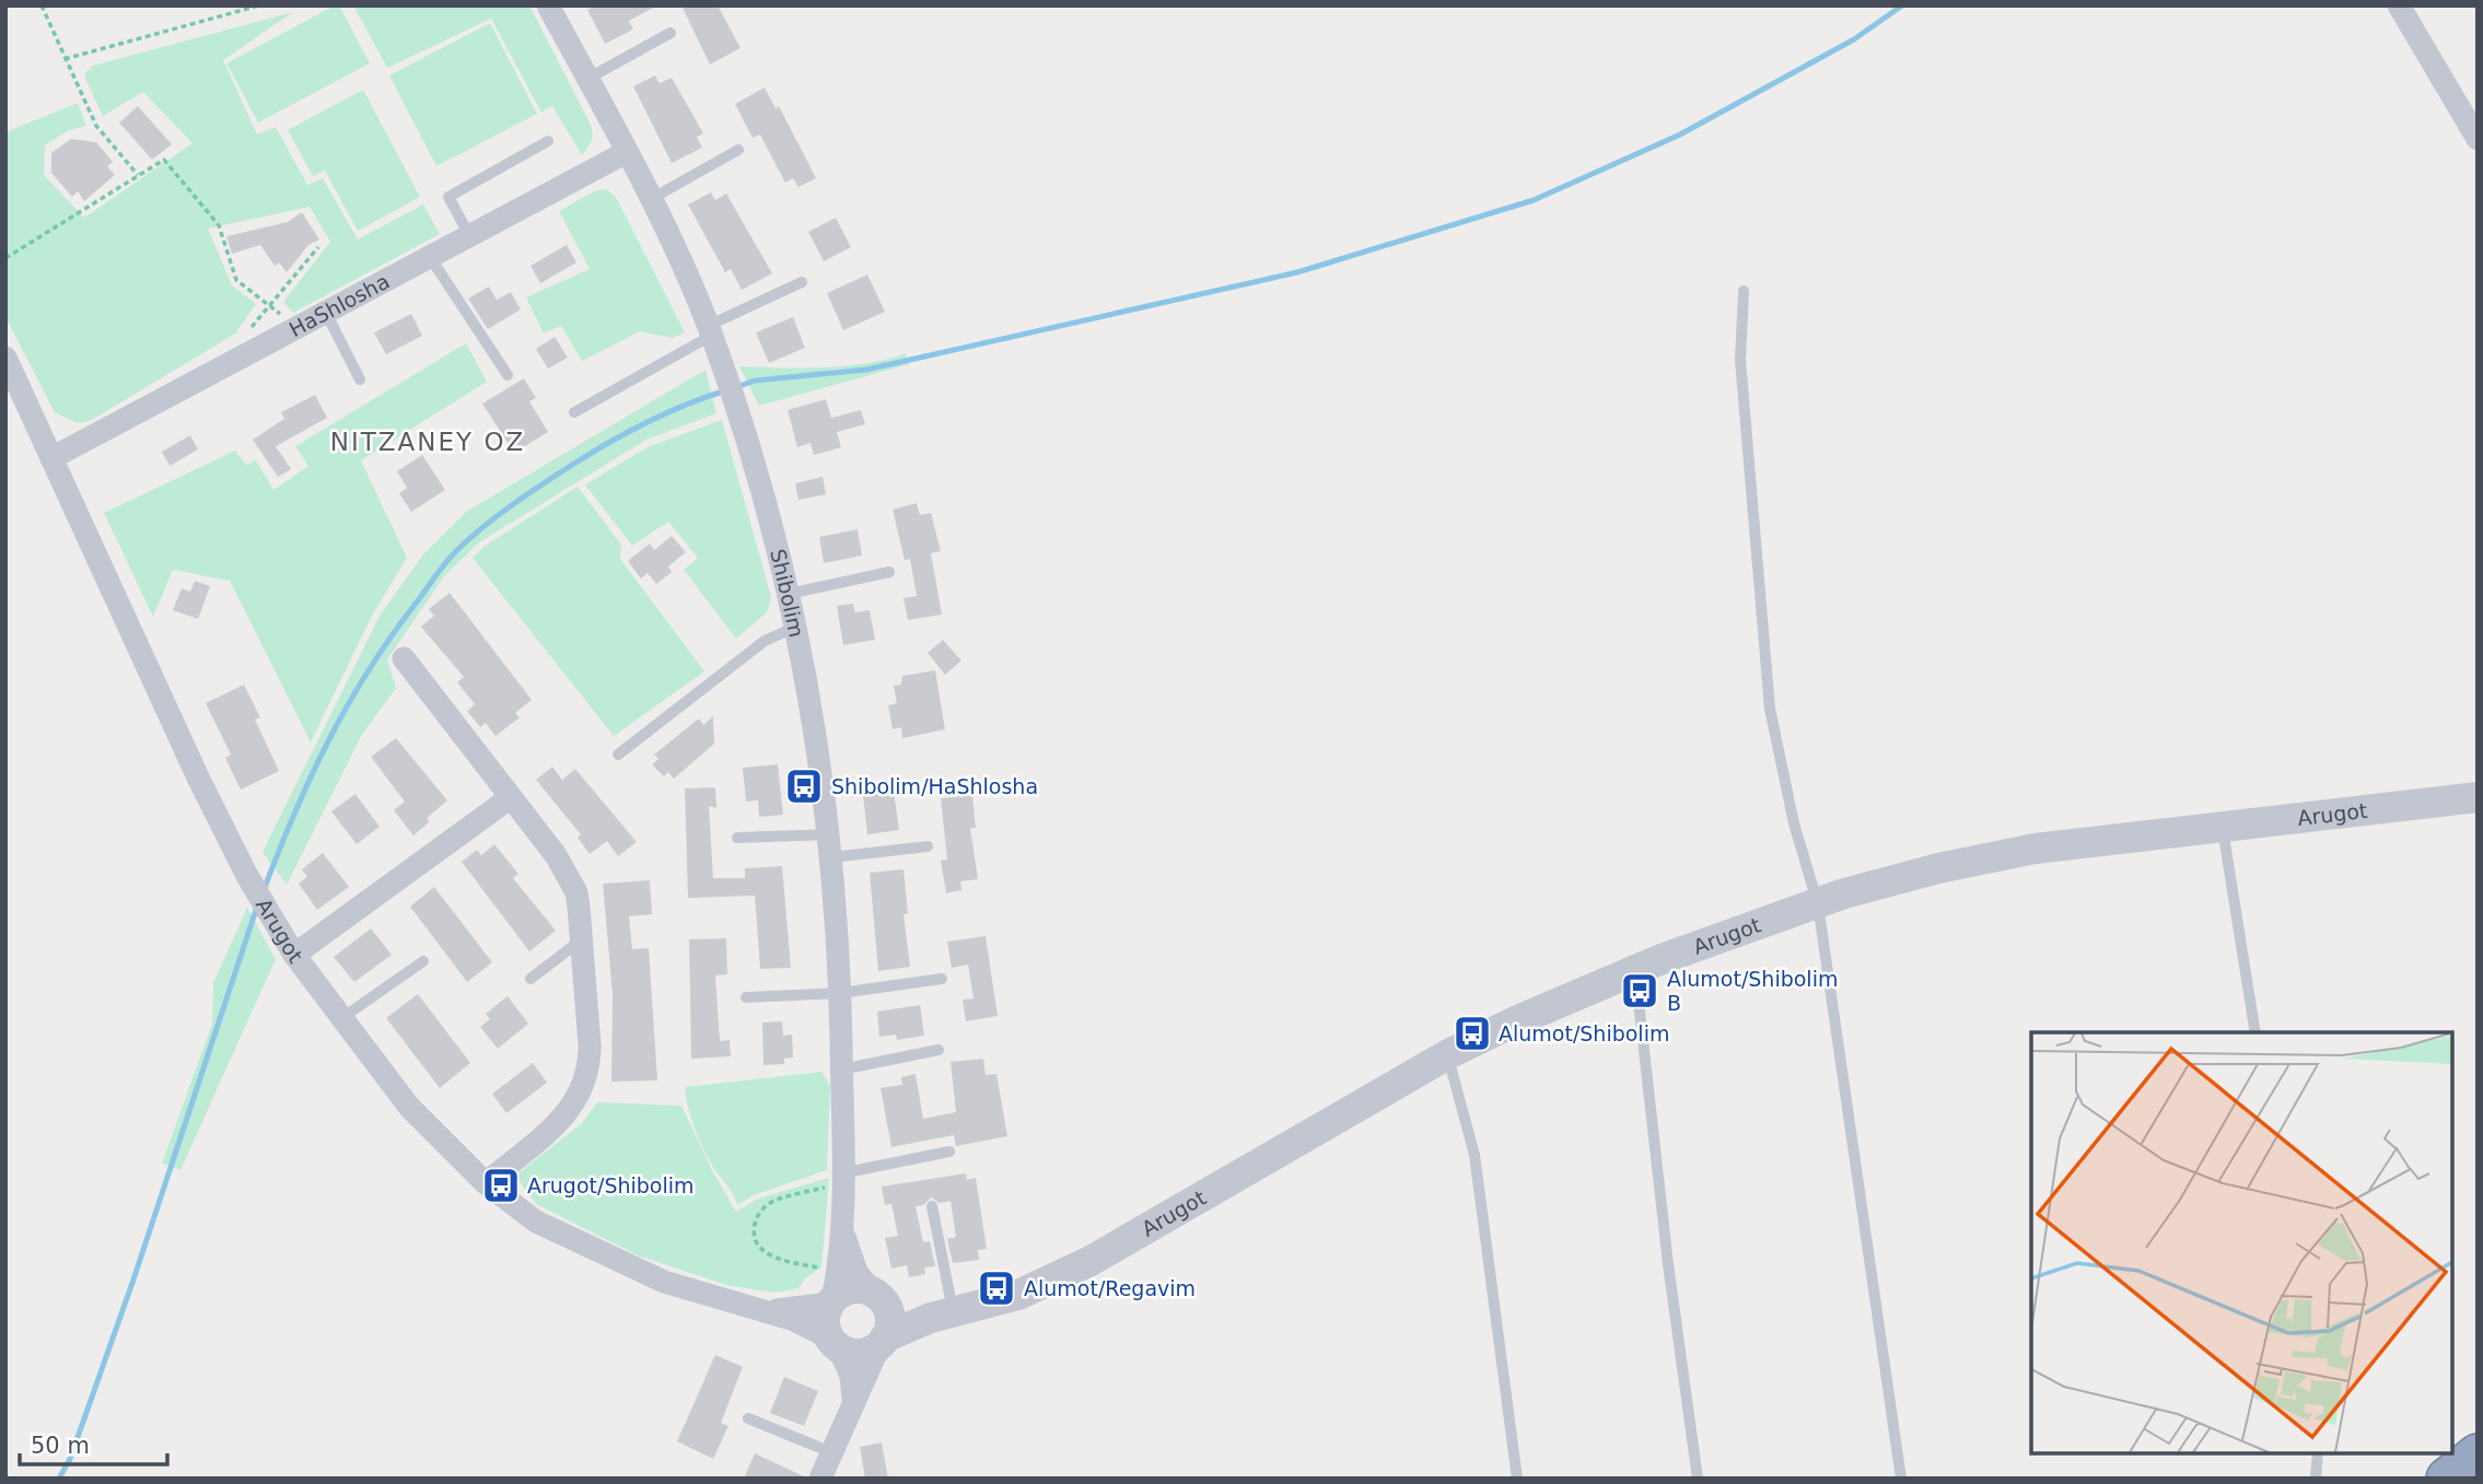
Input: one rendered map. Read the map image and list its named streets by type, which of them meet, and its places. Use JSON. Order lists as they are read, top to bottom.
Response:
{
  "streets": {
    "street": ["HaShlosha", "Shibolim", "Arugot"]
  },
  "crossings": [
    ["HaShlosha", "Shibolim"],
    ["HaShlosha", "Arugot"],
    ["Shibolim", "Arugot"]
  ],
  "districts": ["NITZANEY OZ"],
  "places": {
    "bus stop": [
      "Shibolim/HaShlosha",
      "Alumot/Shibolim B",
      "Alumot/Shibolim",
      "Arugot/Shibolim",
      "Alumot/Regavim"
    ]
  },
  "scale_bar": "50 m"
}
